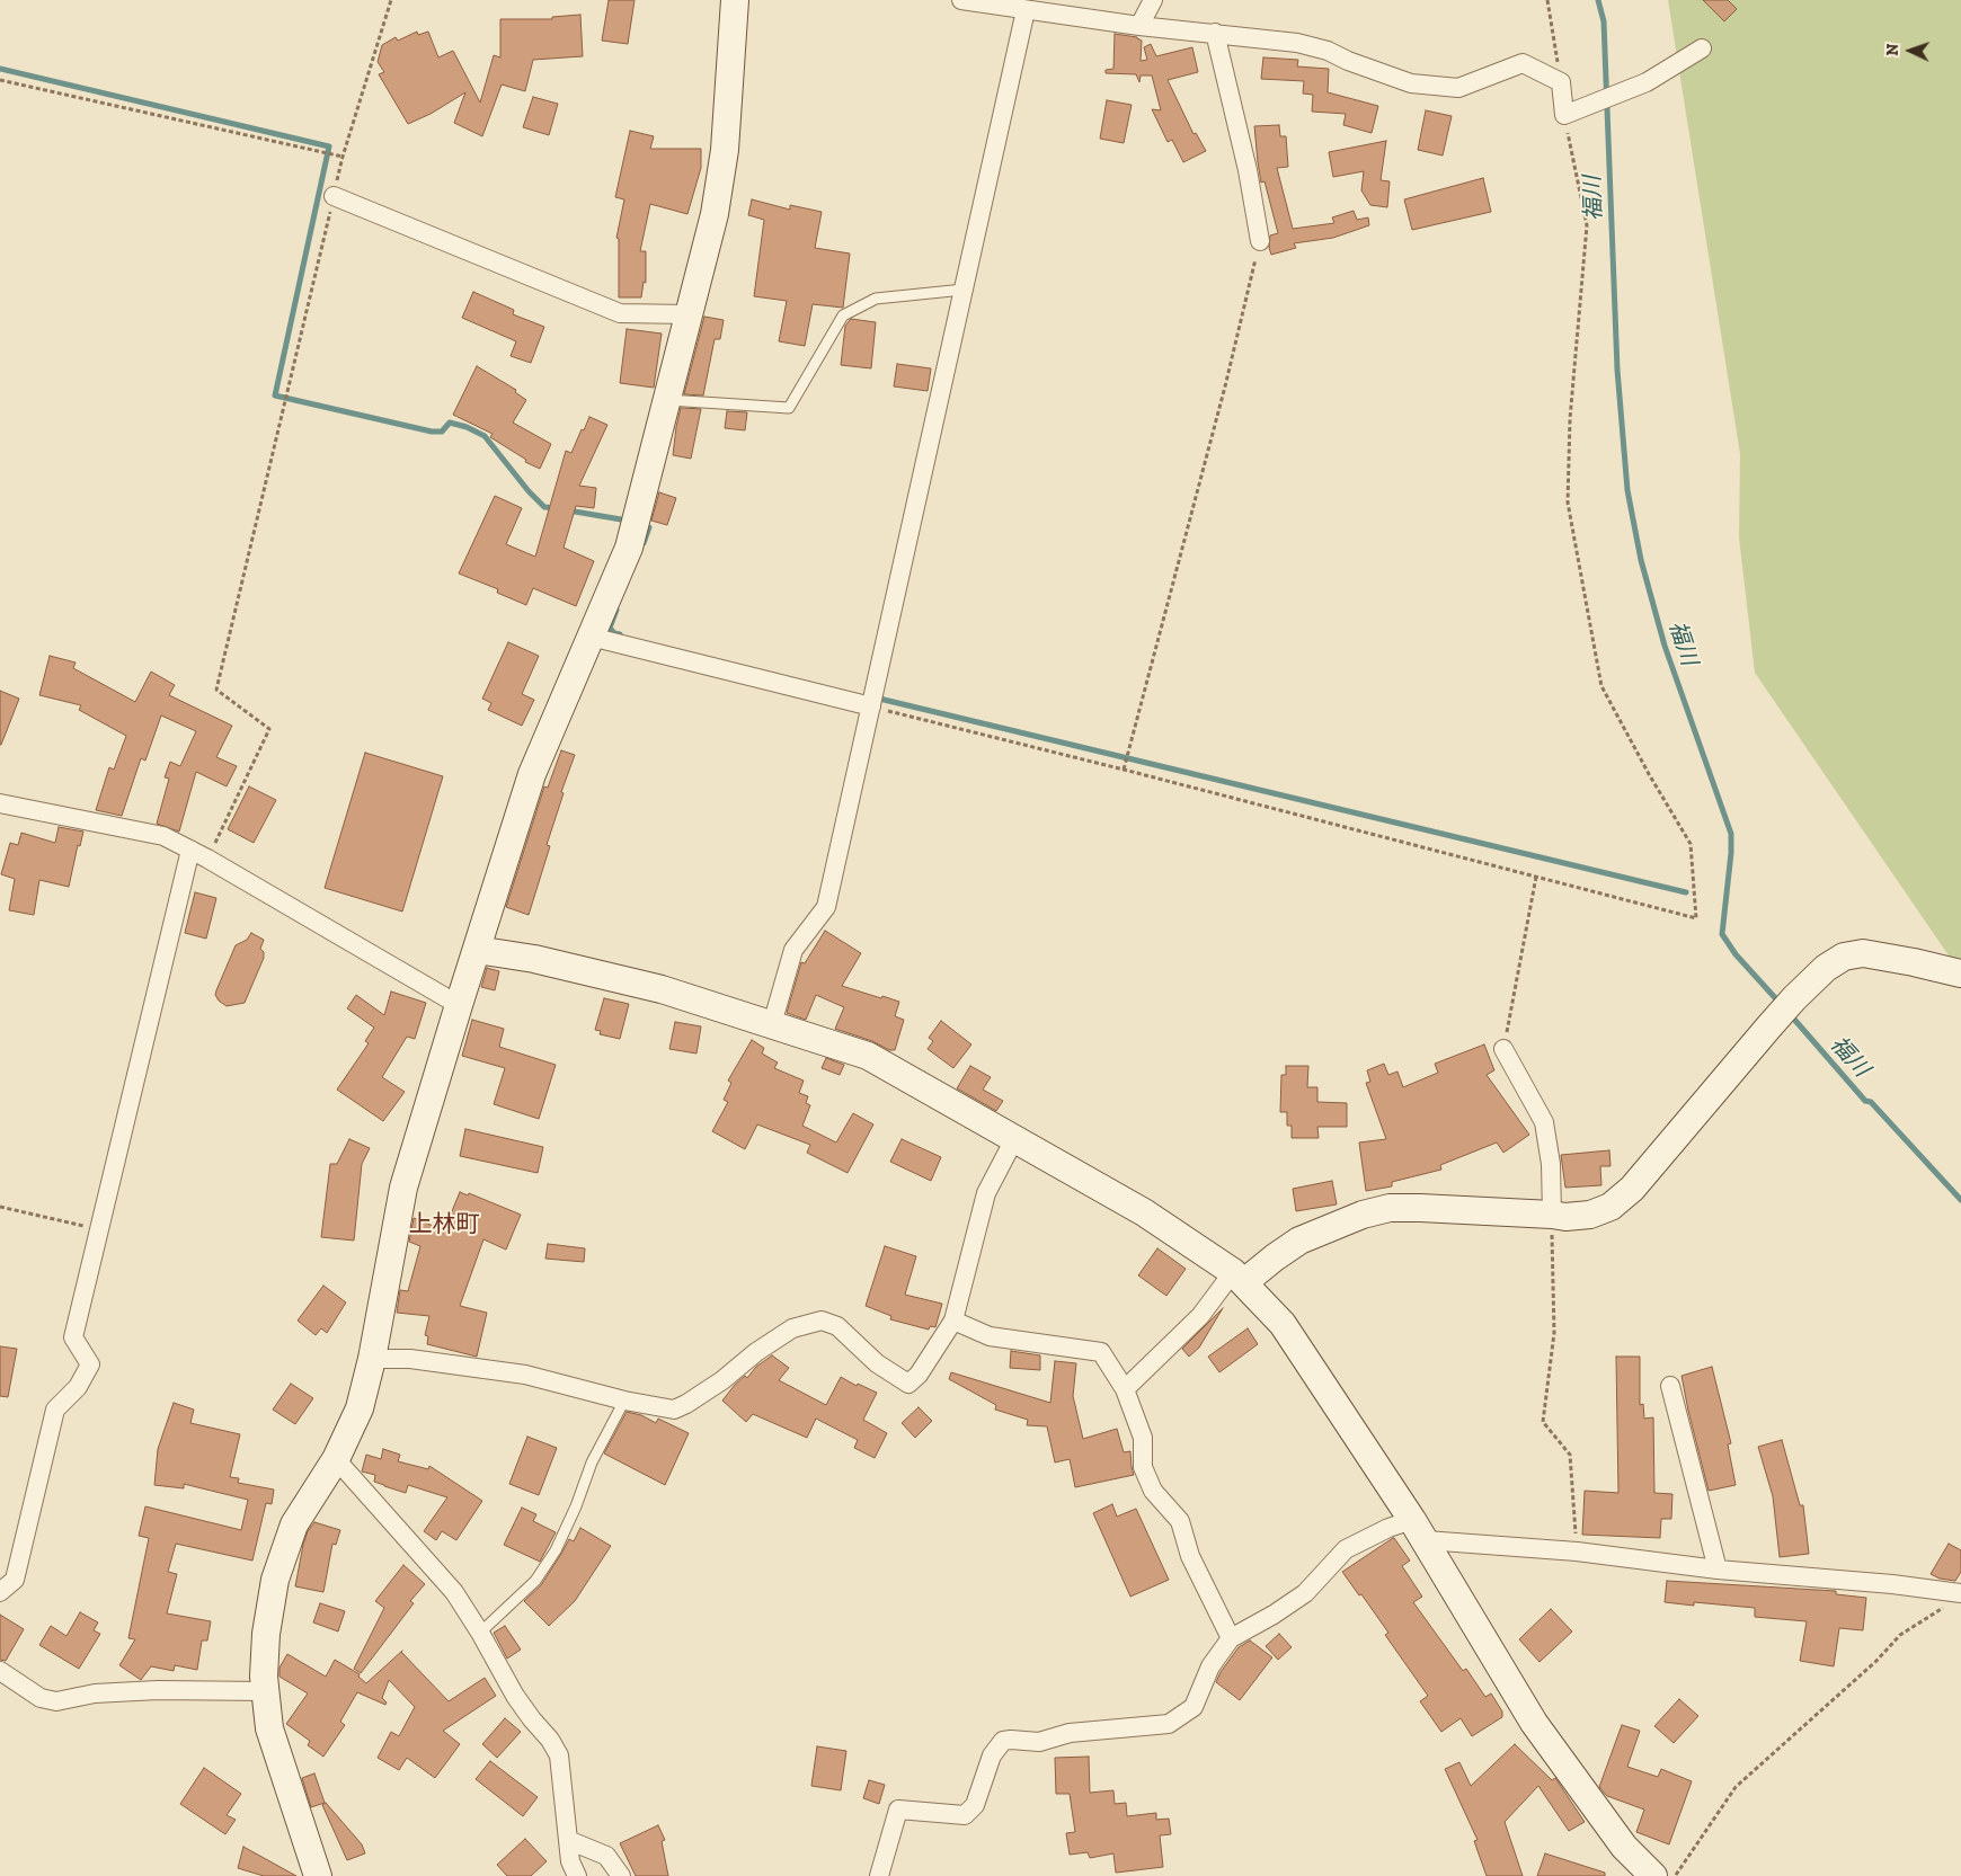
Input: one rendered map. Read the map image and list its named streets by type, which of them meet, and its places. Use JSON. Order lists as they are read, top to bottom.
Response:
{
  "districts": ["上林町"],
  "water": ["福川"],
  "north": "left"
}
